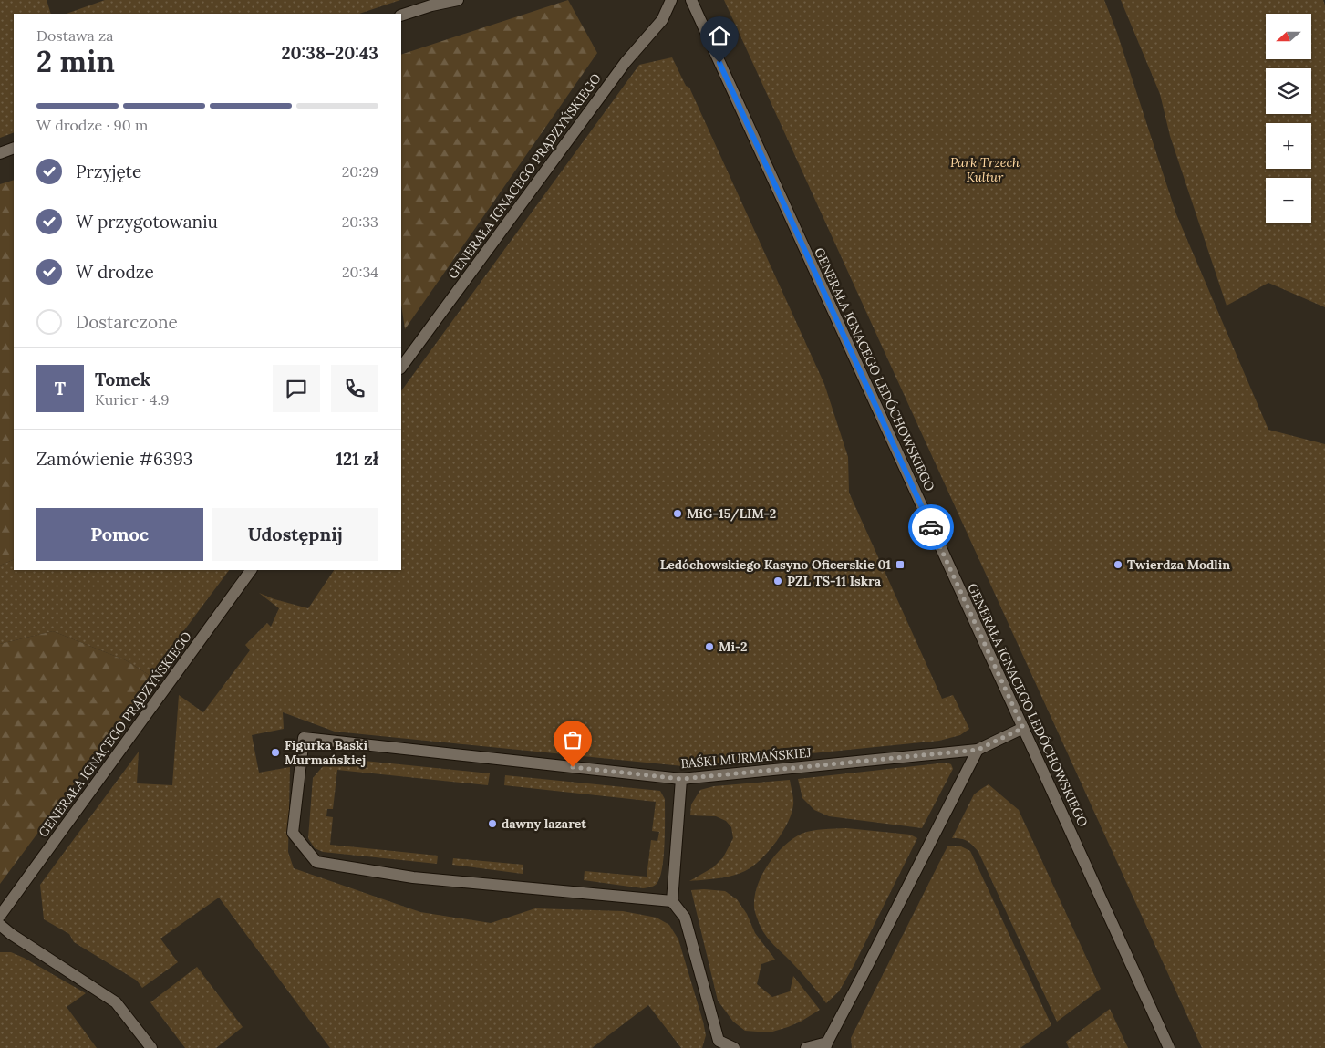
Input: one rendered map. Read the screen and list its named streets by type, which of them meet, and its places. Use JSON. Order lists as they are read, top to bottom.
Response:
{
  "streets": {
    "street": ["GENERAŁA IGNACEGO PRĄDZYŃSKIEGO", "GENERAŁA IGNACEGO LEDÓCHOWSKIEGO", "BAŚKI MURMAŃSKIEJ"]
  },
  "crossings": [
    ["GENERAŁA IGNACEGO LEDÓCHOWSKIEGO", "BAŚKI MURMAŃSKIEJ"]
  ],
  "parks": ["Park Trzech Kultur"],
  "places": {
    "other": [
      "MiG-15/LIM-2",
      "Twierdza Modlin",
      "PZL TS-11 Iskra",
      "Mi-2",
      "Figurka Baski Murmańskiej",
      "dawny lazaret"
    ],
    "transit": ["Ledóchowskiego Kasyno Oficerskie 01"]
  },
  "north": "left",
  "page": {
    "map_buttons": ["+", "−"],
    "heading": ["2 min", "Dostawa za", "20:38–20:43"],
    "panel": [
      "Tomek",
      "Kurier · 4.9",
      "Zamówienie #6393",
      "121 zł"
    ],
    "bar": "W drodze · 90 m",
    "list": [
      ["Przyjęte", "20:29"],
      ["W przygotowaniu", "20:33"],
      ["W drodze", "20:34"],
      "Dostarczone"
    ],
    "round": "T",
    "buttons": ["Pomoc", "Udostępnij"]
  }
}
